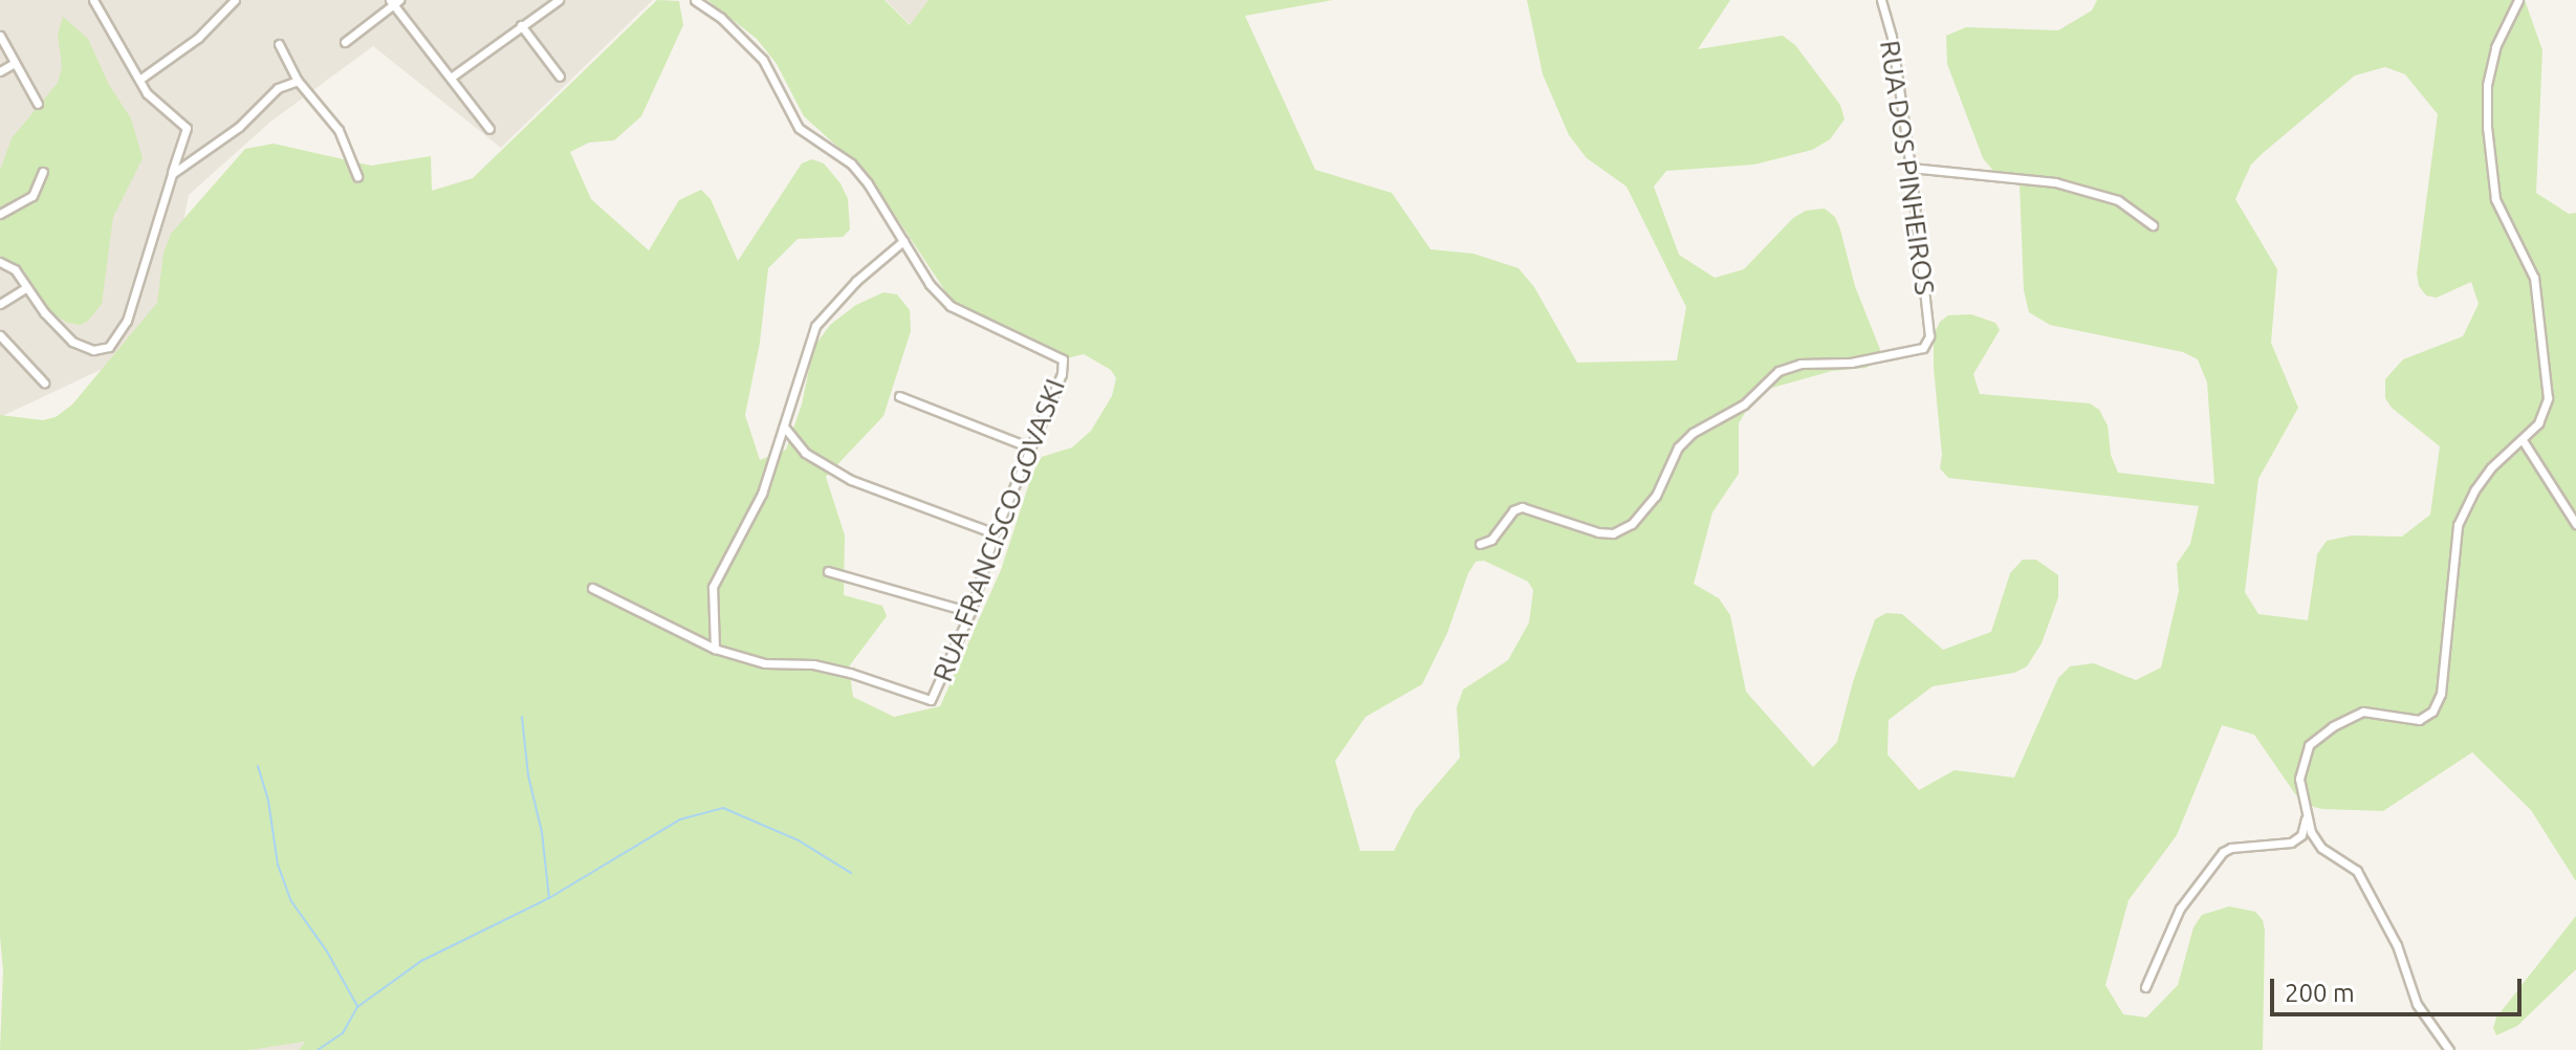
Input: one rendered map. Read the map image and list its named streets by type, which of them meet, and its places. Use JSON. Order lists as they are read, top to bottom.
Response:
{
  "streets": {
    "street": ["RUA DOS PINHEIROS", "RUA FRANCISCO GOVASKI"]
  },
  "scale_bar": "200 m"
}
